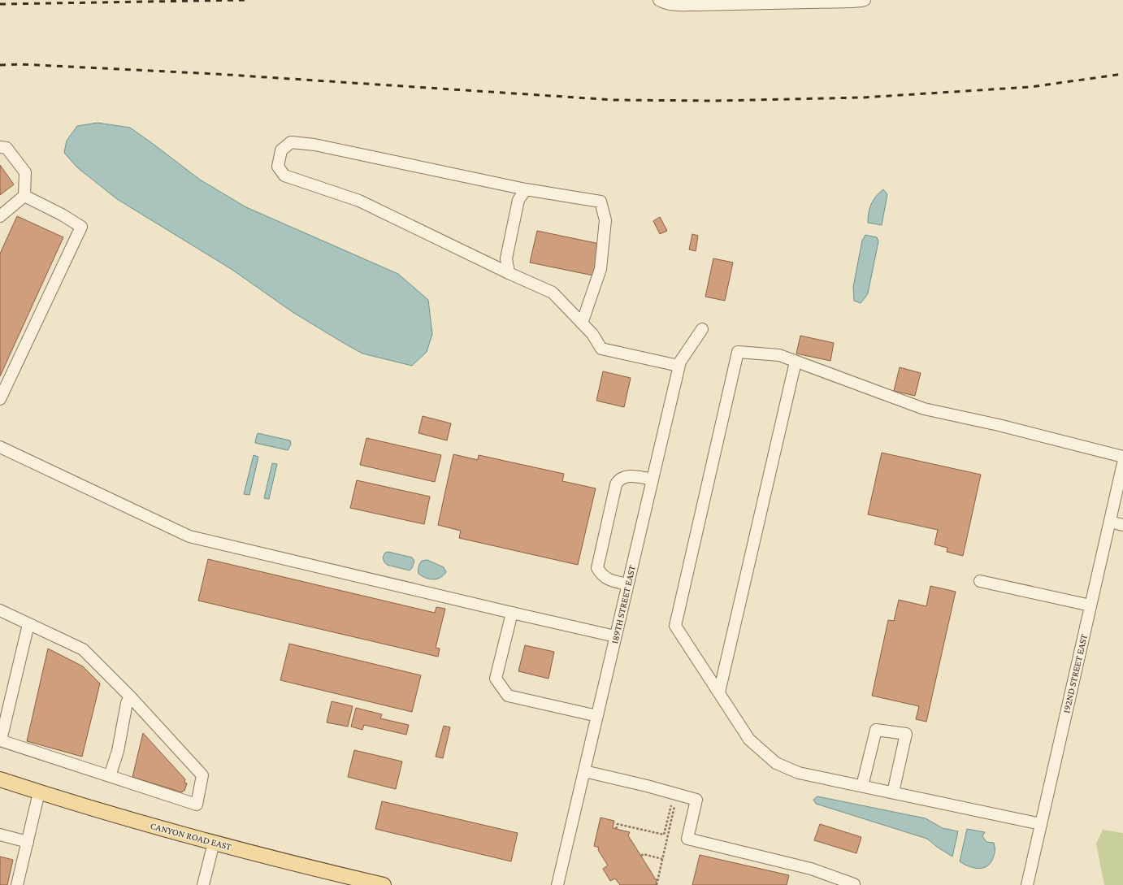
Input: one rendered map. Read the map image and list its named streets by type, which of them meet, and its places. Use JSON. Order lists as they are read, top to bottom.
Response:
{
  "streets": {
    "main road": ["CANYON ROAD EAST"],
    "street": ["189TH STREET EAST", "192ND STREET EAST"]
  }
}
